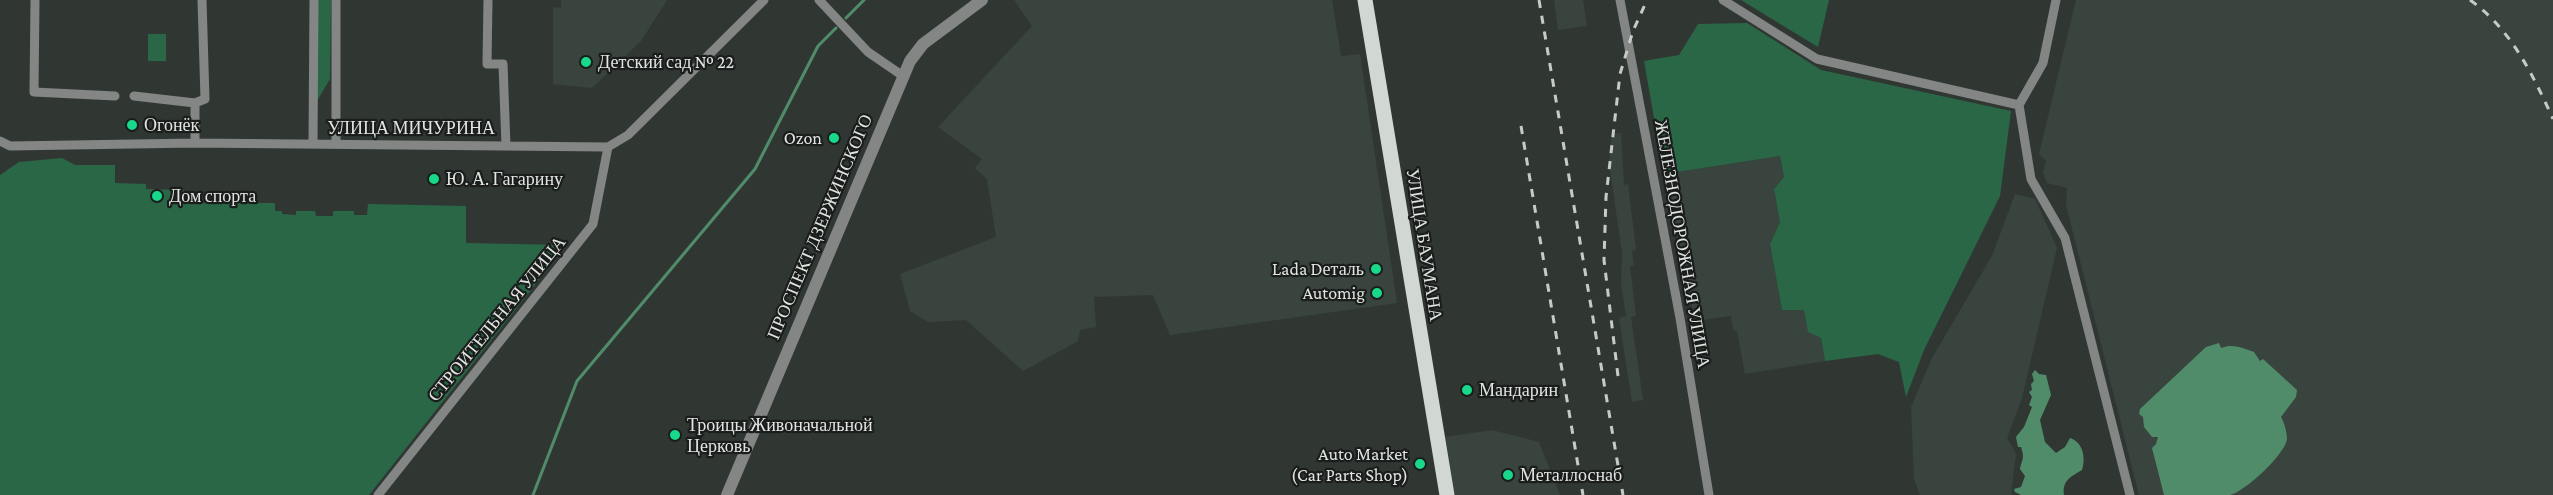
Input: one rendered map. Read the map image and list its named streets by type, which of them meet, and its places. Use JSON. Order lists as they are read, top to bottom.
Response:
{
  "streets": {
    "main road": ["УЛИЦА БАУМАНА"],
    "street": [
      "УЛИЦА МИЧУРИНА",
      "ПРОСПЕКТ ДЗЕРЖИНСКОГО",
      "ЖЕЛЕЗНОДОРОЖНАЯ УЛИЦА",
      "СТРОИТЕЛЬНАЯ УЛИЦА"
    ]
  },
  "crossings": [
    ["УЛИЦА МИЧУРИНА", "СТРОИТЕЛЬНАЯ УЛИЦА"]
  ],
  "places": [
    "Детский сад № 22",
    "Огонёк",
    "Ozon",
    "Ю. А. Гагарину",
    "Дом спорта",
    "Lada Dеталь",
    "Automig",
    "Мандарин",
    "Троицы Живоначальной Церковь",
    "Auto Market (Car Parts Shop)",
    "Металлоснаб"
  ]
}
